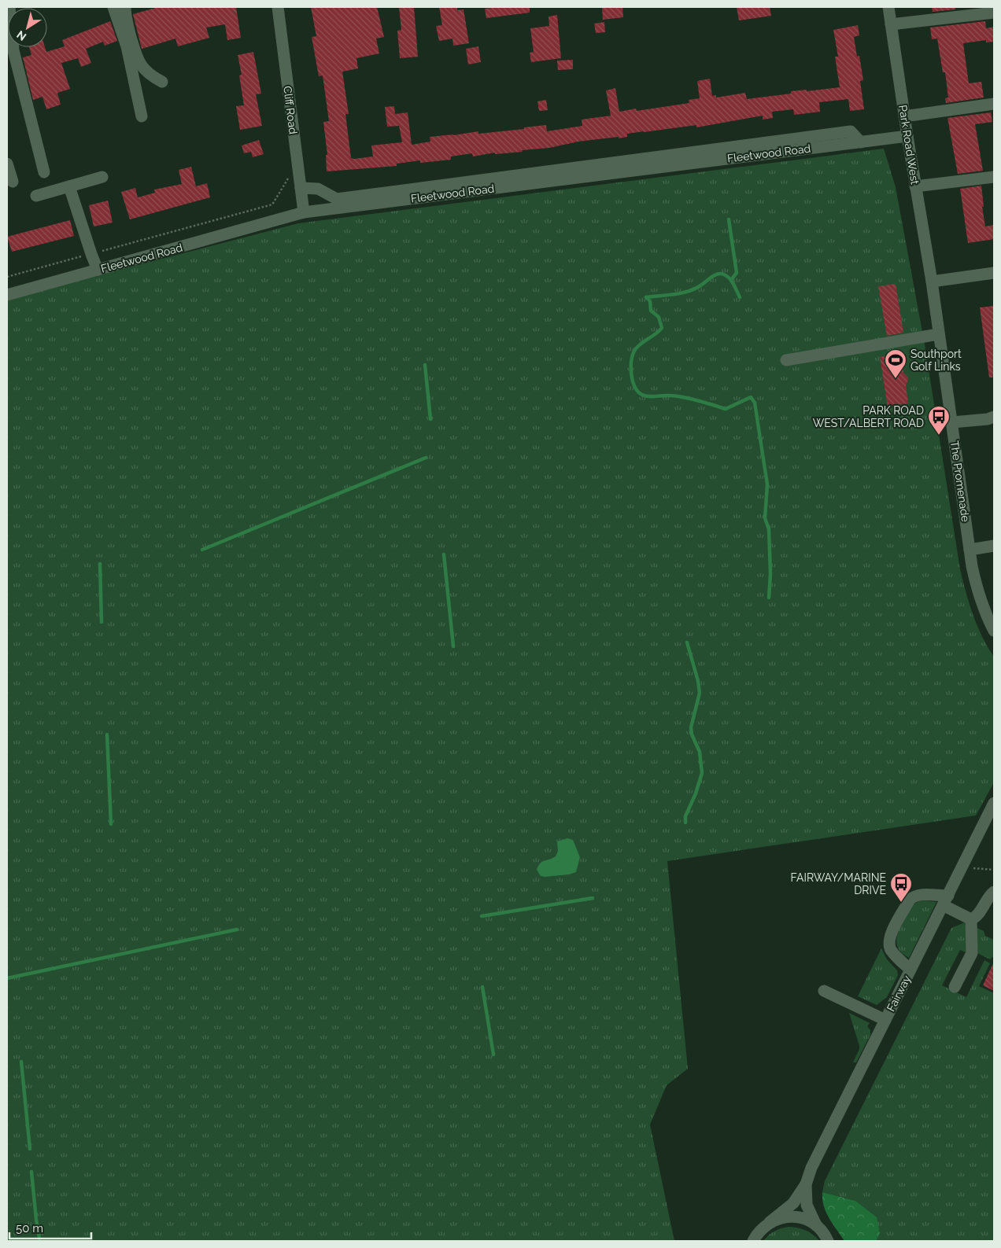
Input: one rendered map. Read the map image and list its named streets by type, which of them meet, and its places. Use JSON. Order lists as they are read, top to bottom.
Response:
{
  "streets": {
    "street": [
      "Cliff Road",
      "Park Road West",
      "Fleetwood Road",
      "The Promenade",
      "Fairway"
    ]
  },
  "crossings": [
    ["Cliff Road", "Fleetwood Road"],
    ["Park Road West", "Fleetwood Road"],
    ["Park Road West", "The Promenade"]
  ],
  "places": {
    "sports": ["Southport Golf Links"],
    "bus stop": ["PARK ROAD WEST/ALBERT ROAD", "FAIRWAY/MARINE DRIVE"]
  },
  "scale_bar": "50 m",
  "north": "bottom left"
}
